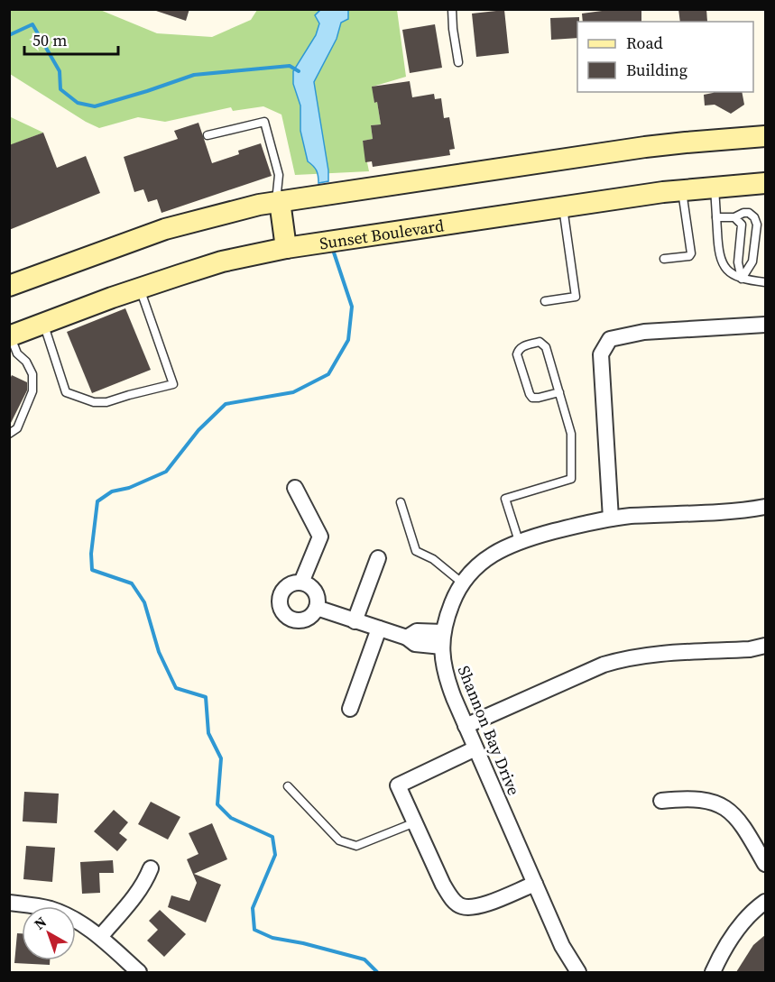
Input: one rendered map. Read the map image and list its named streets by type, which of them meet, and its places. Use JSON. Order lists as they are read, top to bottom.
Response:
{
  "streets": {
    "main road": ["Sunset Boulevard"],
    "street": ["Shannon Bay Drive"]
  },
  "legend": ["Road", "Building"],
  "scale_bar": "50 m",
  "north": "top left"
}
